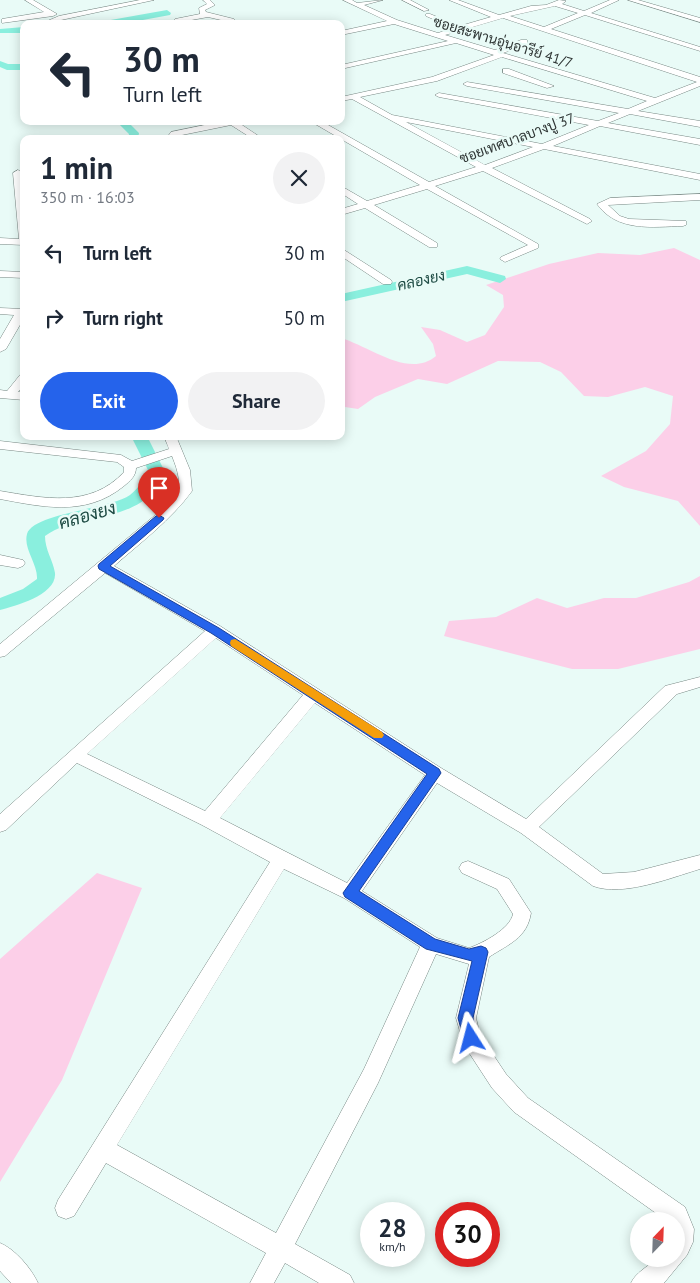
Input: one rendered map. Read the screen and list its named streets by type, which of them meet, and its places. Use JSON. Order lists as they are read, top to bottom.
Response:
{
  "streets": {
    "street": ["ซอยสะพานอุ่นอารีย์ 41/7", "ซอยเทศบาลบางปู 37"]
  },
  "crossings": [
    ["ซอยสะพานอุ่นอารีย์ 41/7", "ซอยเทศบาลบางปู 37"]
  ],
  "water": ["คลองยง"],
  "north": "top right",
  "page": {
    "turn": ["30 m", "Turn left"],
    "heading": ["1 min", "350 m · 16:03"],
    "list": [
      {
        "name": "Turn left",
        "value": "30 m"
      },
      {
        "name": "Turn right",
        "value": "50 m"
      }
    ],
    "buttons": ["Exit", "Share"],
    "speed": "28 km/h",
    "limit": "30"
  }
}
